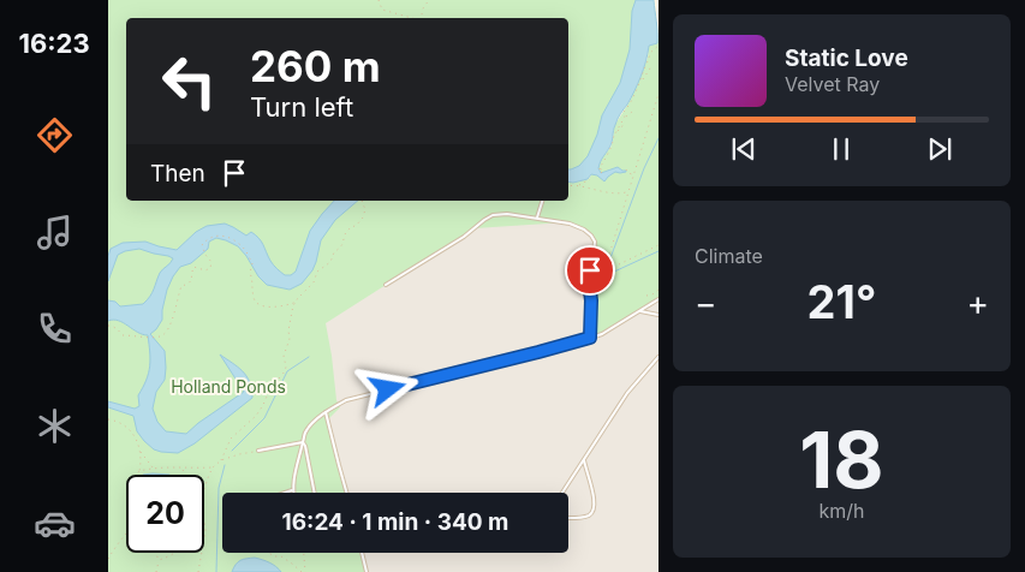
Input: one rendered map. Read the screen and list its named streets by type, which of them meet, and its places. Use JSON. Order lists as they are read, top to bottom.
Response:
{
  "parks": ["Holland Ponds"],
  "page": {
    "tabs": "16:23",
    "turn": ["260 m", "Turn left"],
    "song": ["Static Love", "Velvet Ray"],
    "then": "Then",
    "tile": [
      "Climate",
      ["18", "km/h"]
    ],
    "heat": ["−", "21°", "+"],
    "limit": "20",
    "trip": "16:24 · 1 min · 340 m"
  }
}
